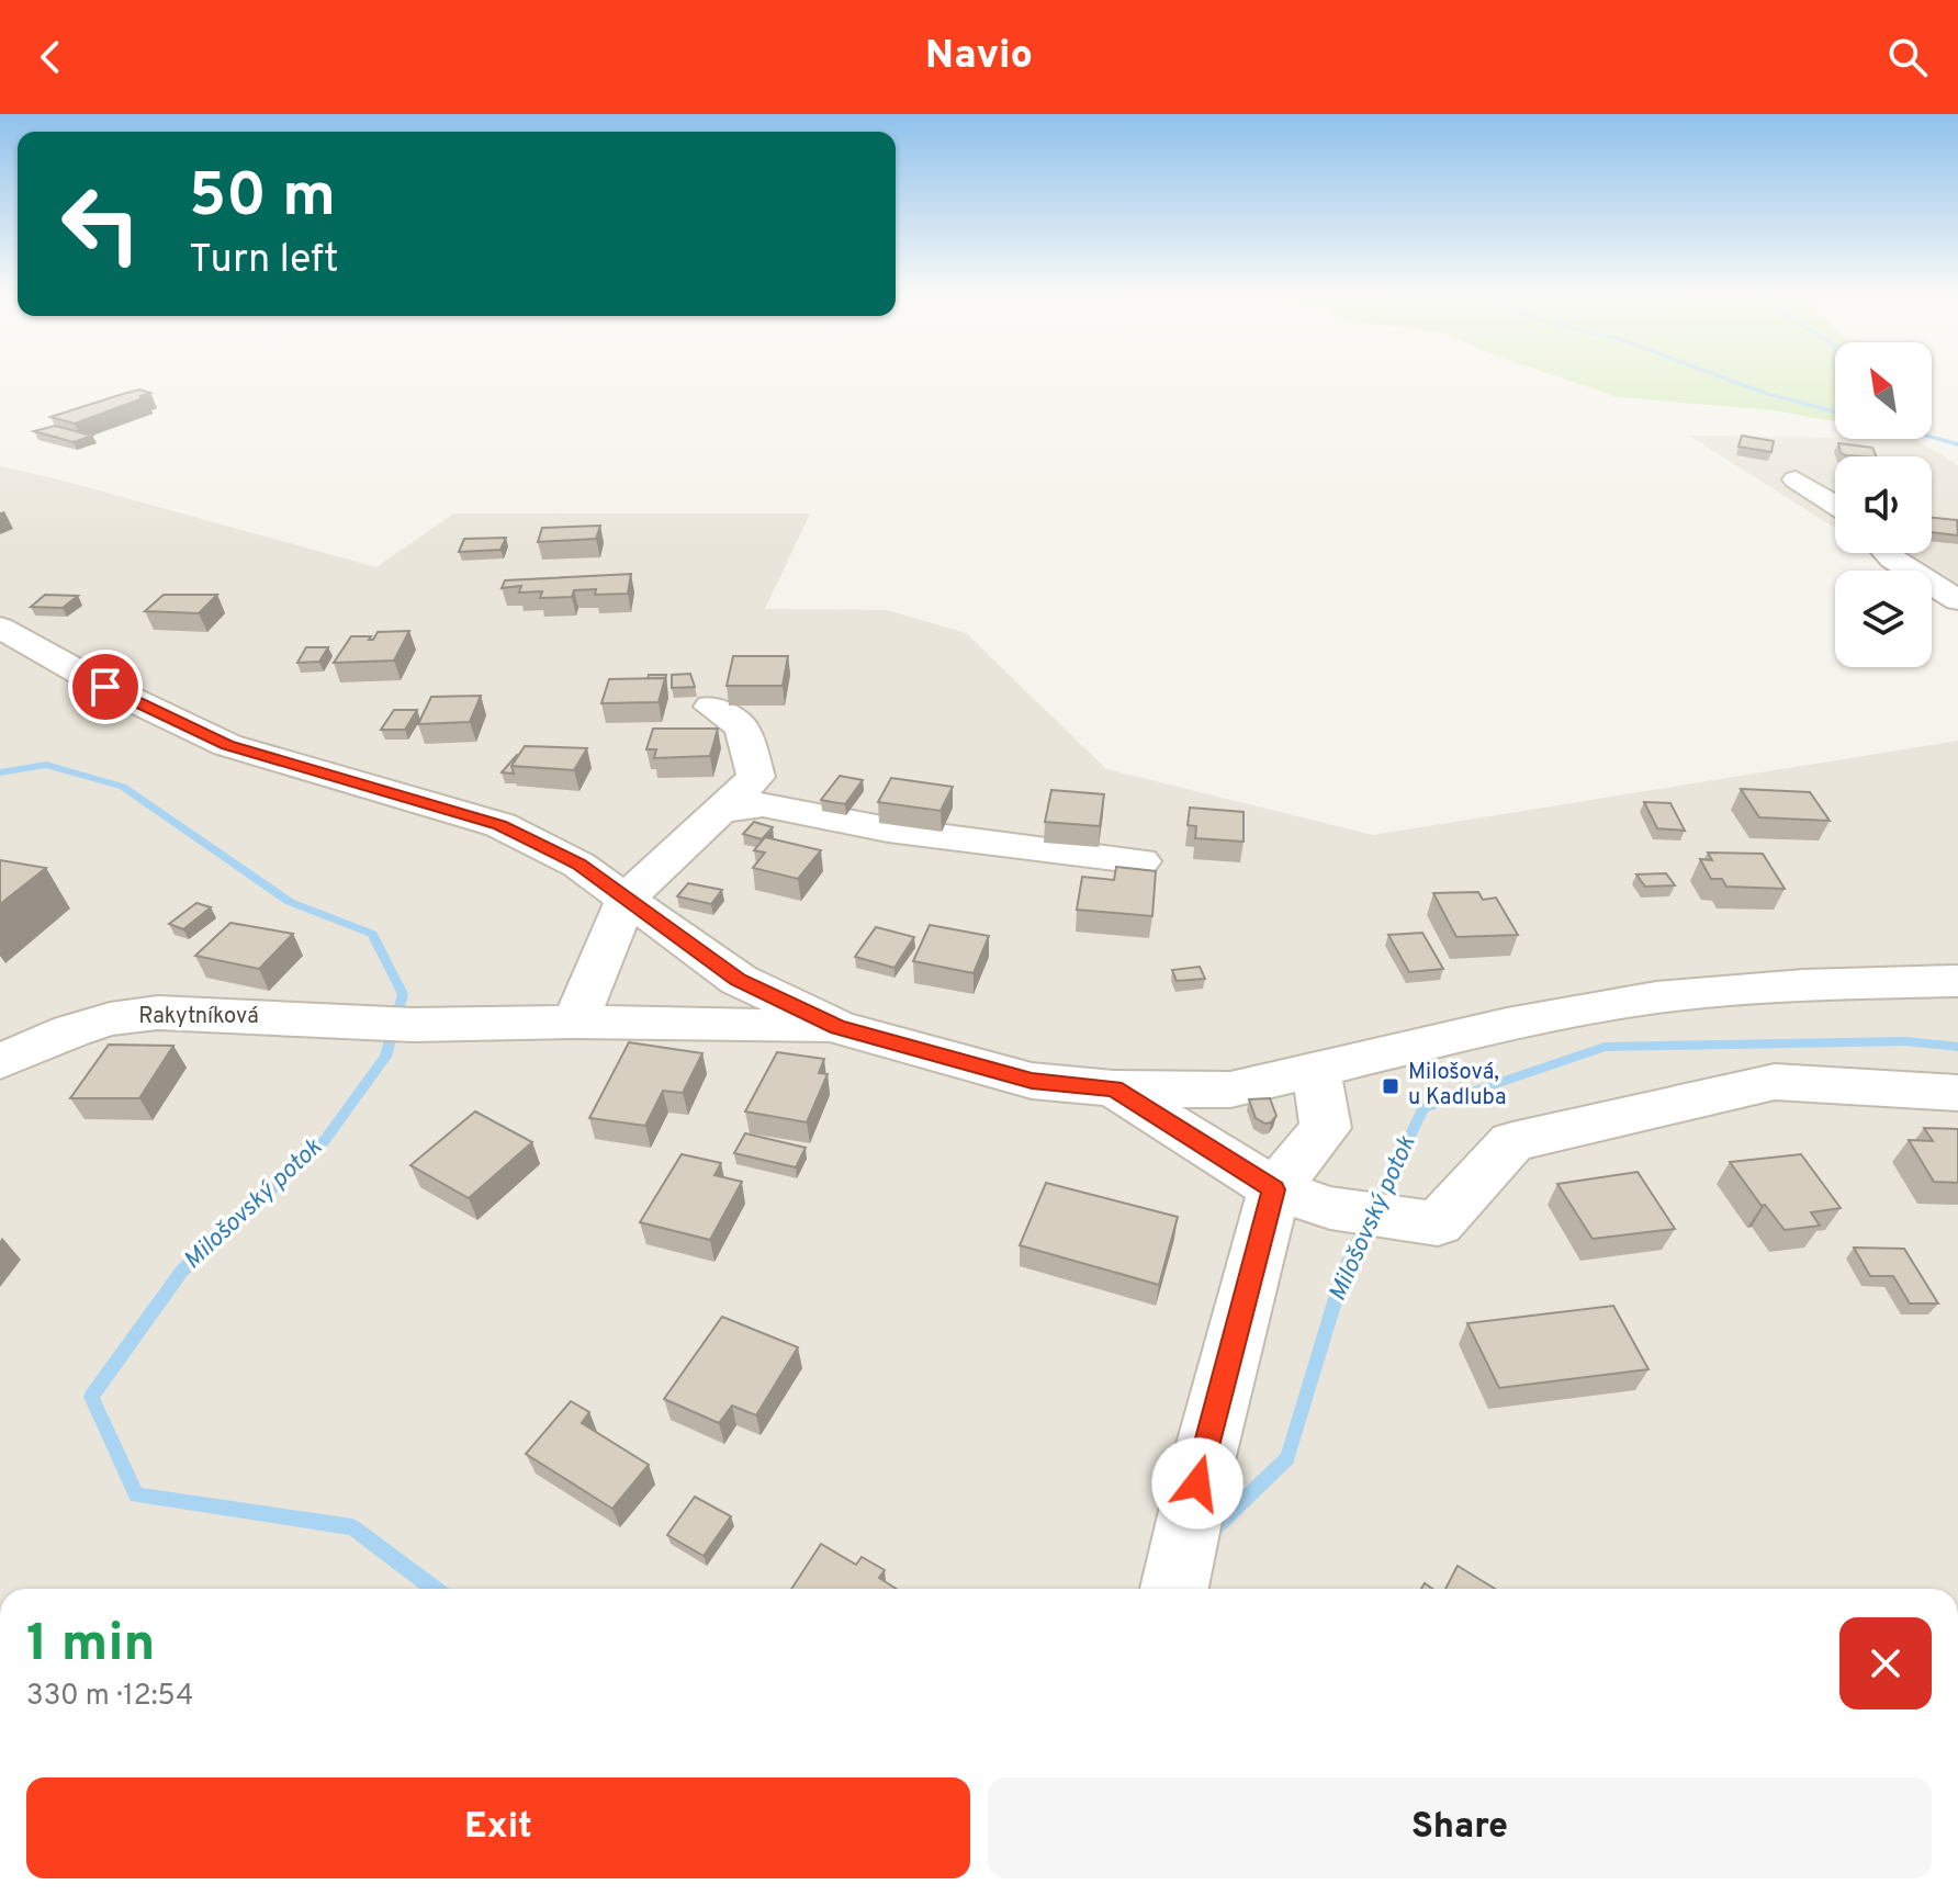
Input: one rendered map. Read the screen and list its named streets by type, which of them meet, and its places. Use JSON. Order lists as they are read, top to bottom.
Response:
{
  "streets": {
    "street": ["Rakytníková"]
  },
  "water": ["Milošovský potok"],
  "places": {
    "transit": ["Milošová, u Kadluba"]
  },
  "north": "top left",
  "page": {
    "header": "Navio",
    "turn": ["50 m", "Turn left"],
    "heading": ["1 min", "330 m · 12:54"],
    "buttons": ["Exit", "Share"]
  }
}
